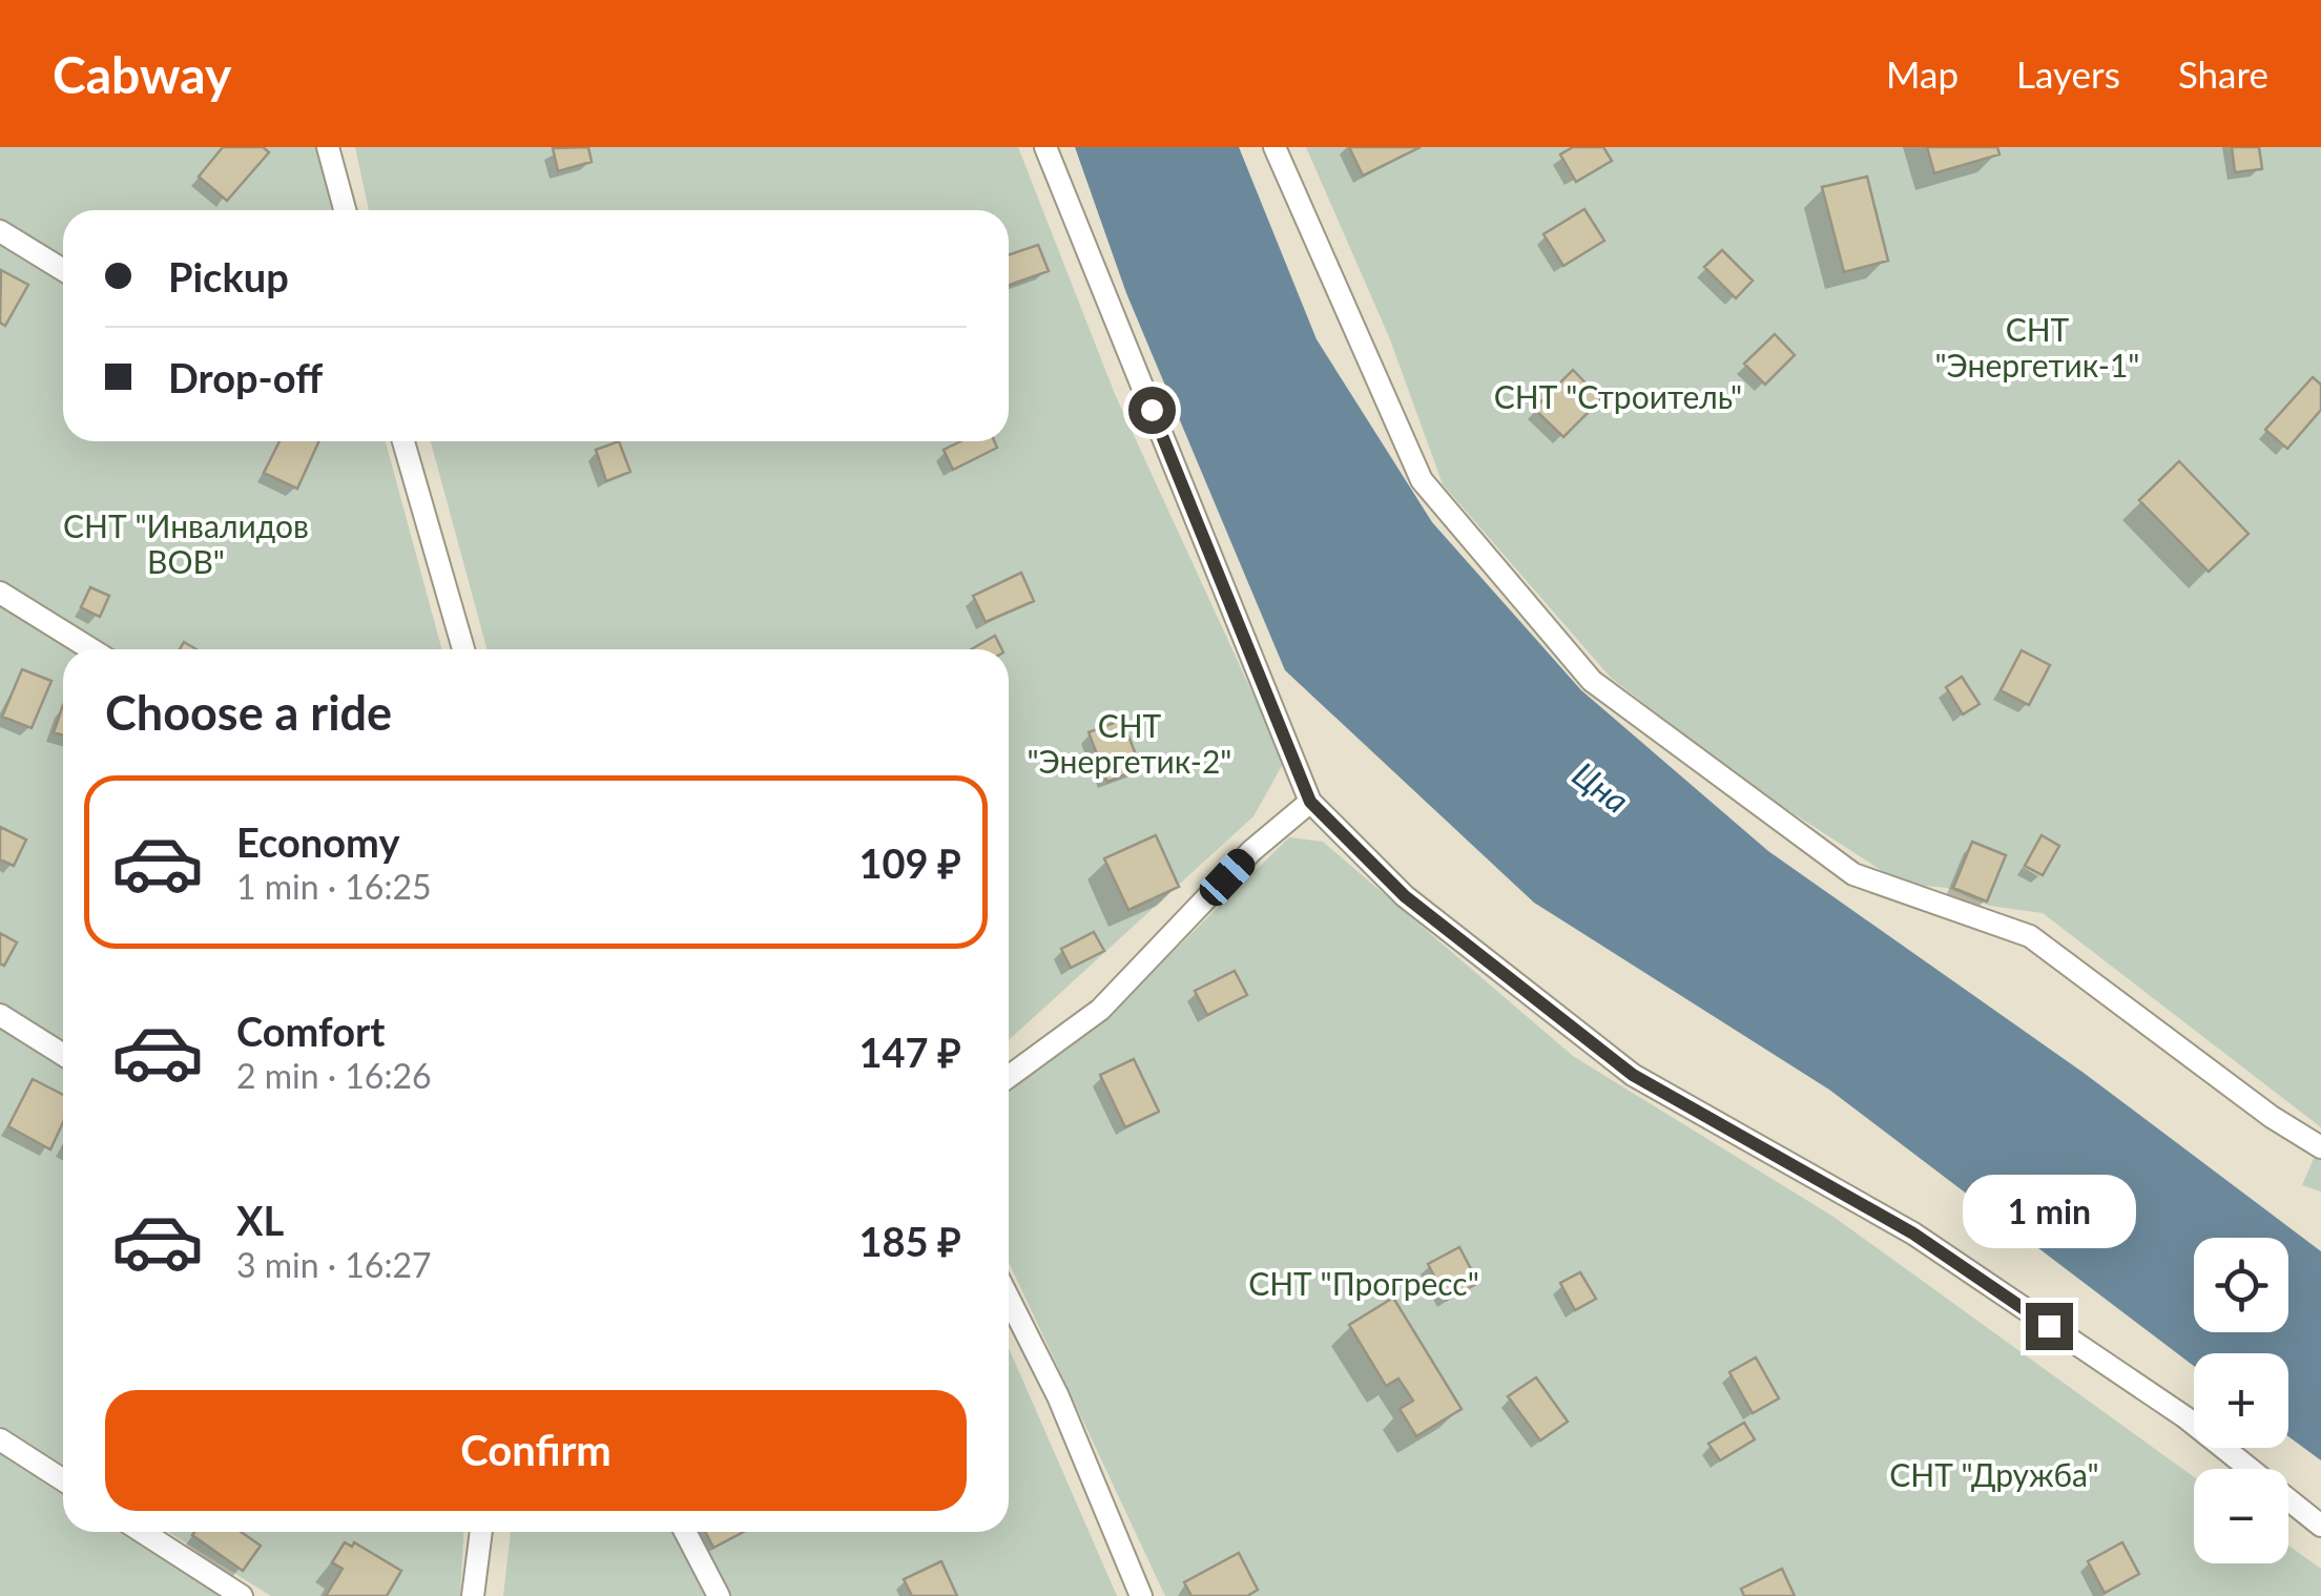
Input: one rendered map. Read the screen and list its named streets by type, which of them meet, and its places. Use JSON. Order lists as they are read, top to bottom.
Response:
{
  "water": ["Цна"],
  "parks": [
    "СНТ \"Энергетик-1\"",
    "СНТ \"Строитель\"",
    "СНТ \"Инвалидов ВОВ\"",
    "СНТ \"Энергетик-2\"",
    "СНТ \"Прогресс\"",
    "СНТ \"Дружба\""
  ],
  "page": {
    "header": "Cabway",
    "nav": ["Map", "Layers", "Share"],
    "banner": ["Pickup", "Drop-off"],
    "heading": "Choose a ride",
    "list": [
      {
        "name": "Economy",
        "note": "1 min · 16:25",
        "value": "109 ₽"
      },
      {
        "name": "Comfort",
        "note": "2 min · 16:26",
        "value": "147 ₽"
      },
      {
        "name": "XL",
        "note": "3 min · 16:27",
        "value": "185 ₽"
      }
    ],
    "bubble": "1 min",
    "map_buttons": ["+", "−"],
    "buttons": "Confirm"
  }
}
